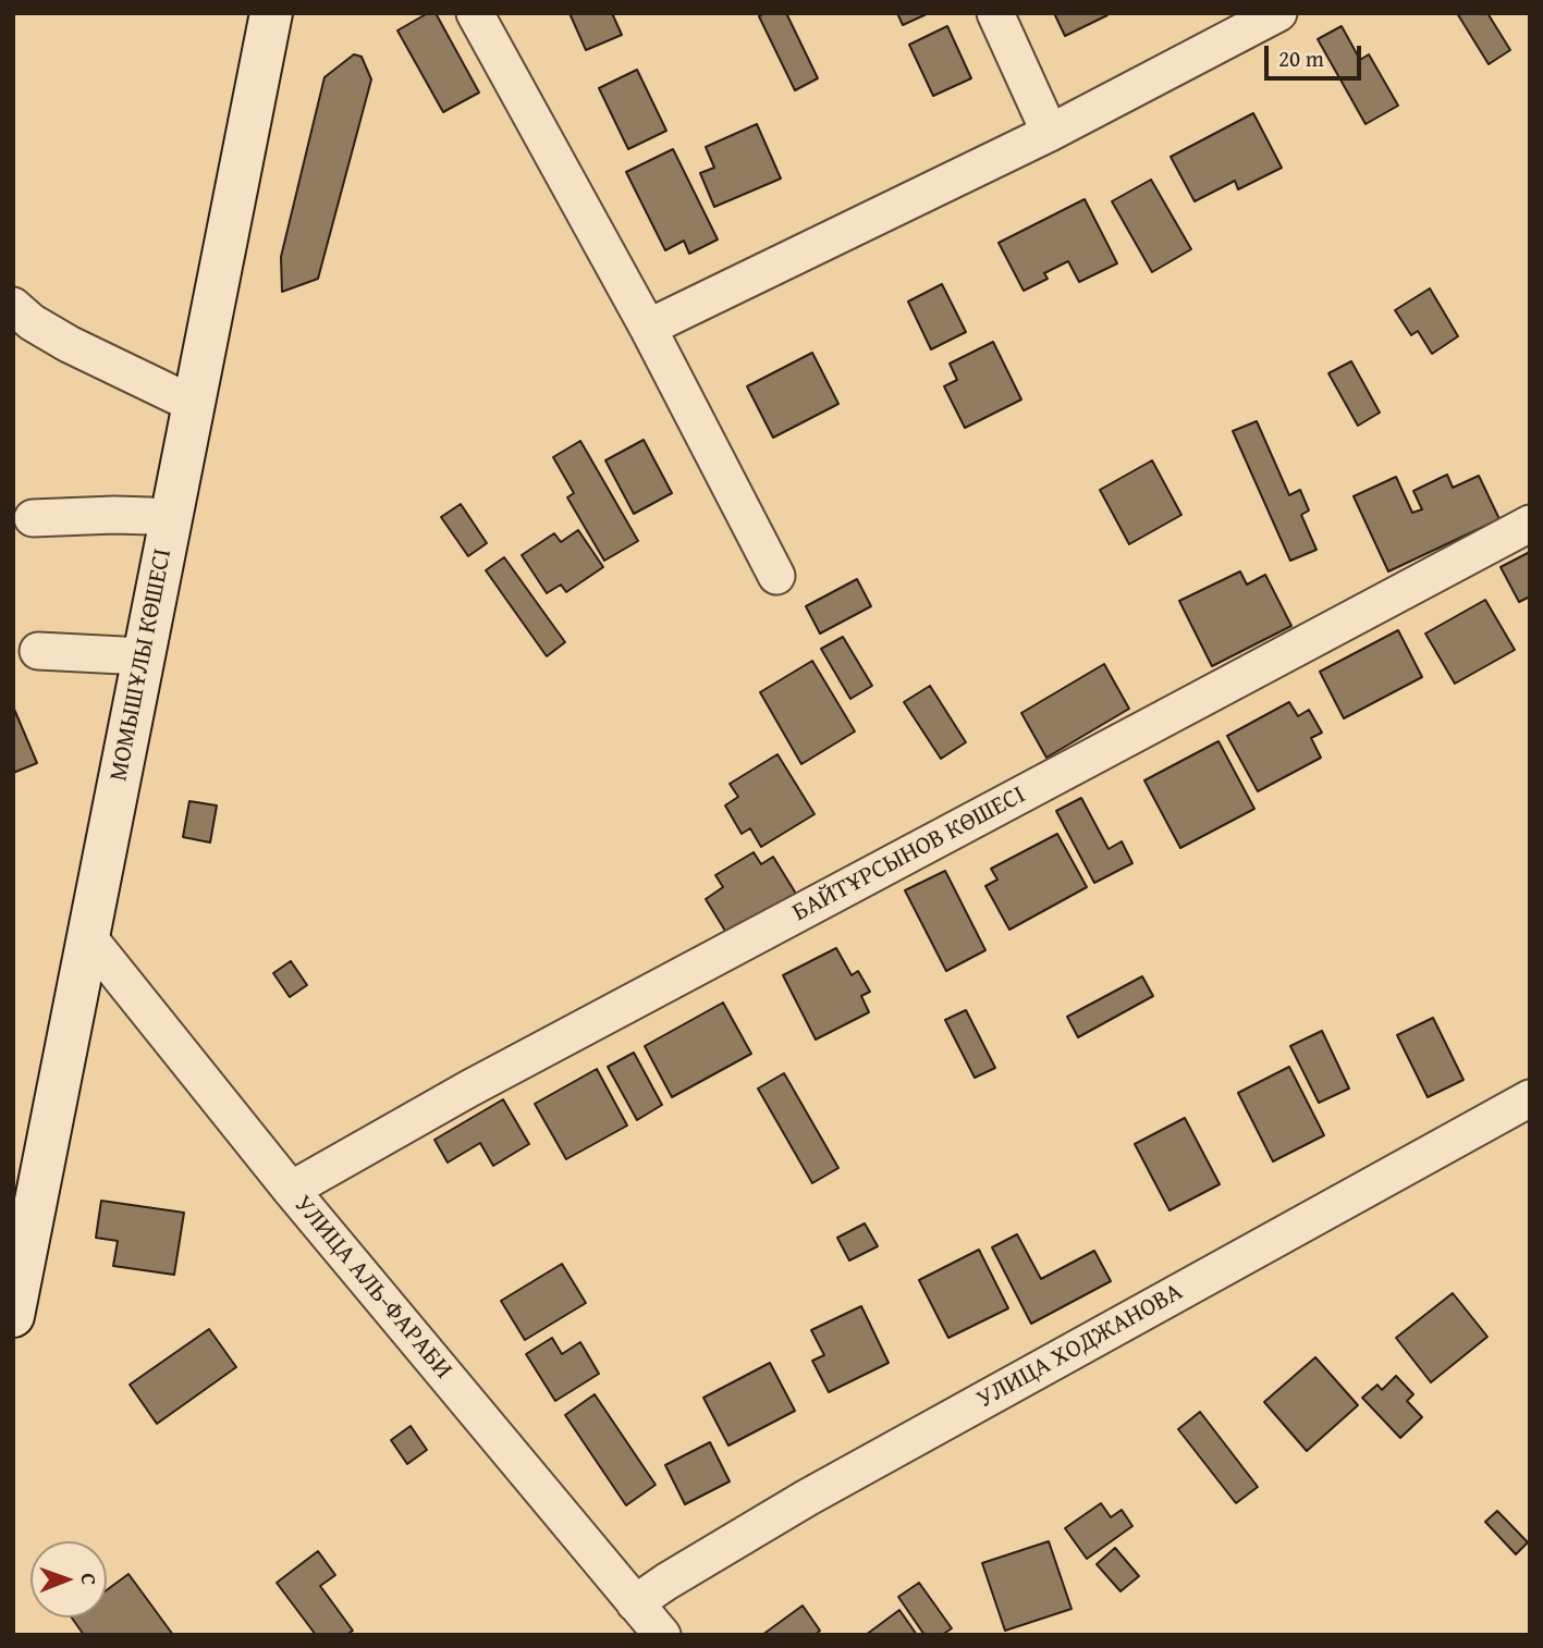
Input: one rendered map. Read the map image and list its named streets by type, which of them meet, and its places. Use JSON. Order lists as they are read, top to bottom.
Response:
{
  "streets": {
    "main road": ["МОМЫШҰЛЫ КӨШЕСІ"],
    "street": ["БАЙТҰРСЫНОВ КӨШЕСІ", "УЛИЦА АЛЬ-ФАРАБИ", "УЛИЦА ХОДЖАНОВА"]
  },
  "crossings": [
    ["МОМЫШҰЛЫ КӨШЕСІ", "УЛИЦА АЛЬ-ФАРАБИ"],
    ["БАЙТҰРСЫНОВ КӨШЕСІ", "УЛИЦА АЛЬ-ФАРАБИ"],
    ["УЛИЦА АЛЬ-ФАРАБИ", "УЛИЦА ХОДЖАНОВА"]
  ],
  "scale_bar": "20 m",
  "north": "right"
}
